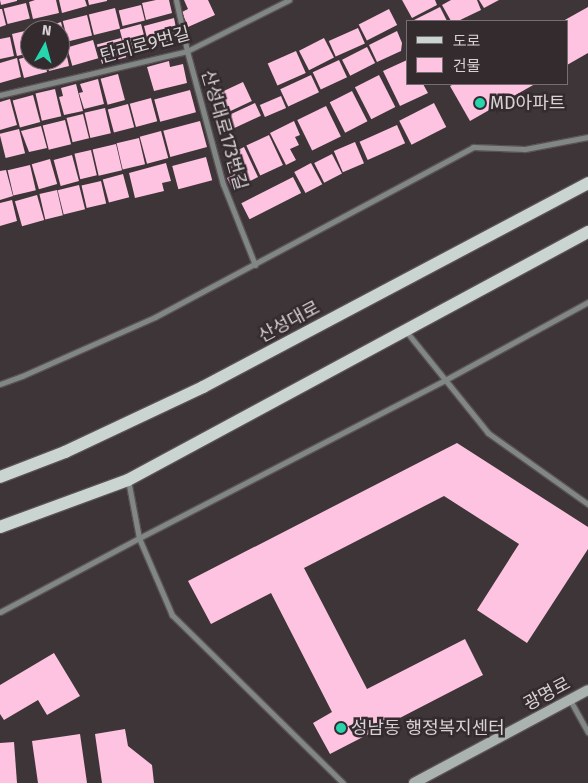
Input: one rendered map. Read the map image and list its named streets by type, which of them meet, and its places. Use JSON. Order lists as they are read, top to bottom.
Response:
{
  "streets": {
    "main road": ["산성대로", "광명로"],
    "street": ["탄리로9번길", "산성대로173번길"]
  },
  "crossings": [
    ["탄리로9번길", "산성대로173번길"]
  ],
  "places": ["MD아파트", "성남동 행정복지센터"],
  "legend": ["도로", "건물"],
  "north": "top"
}
